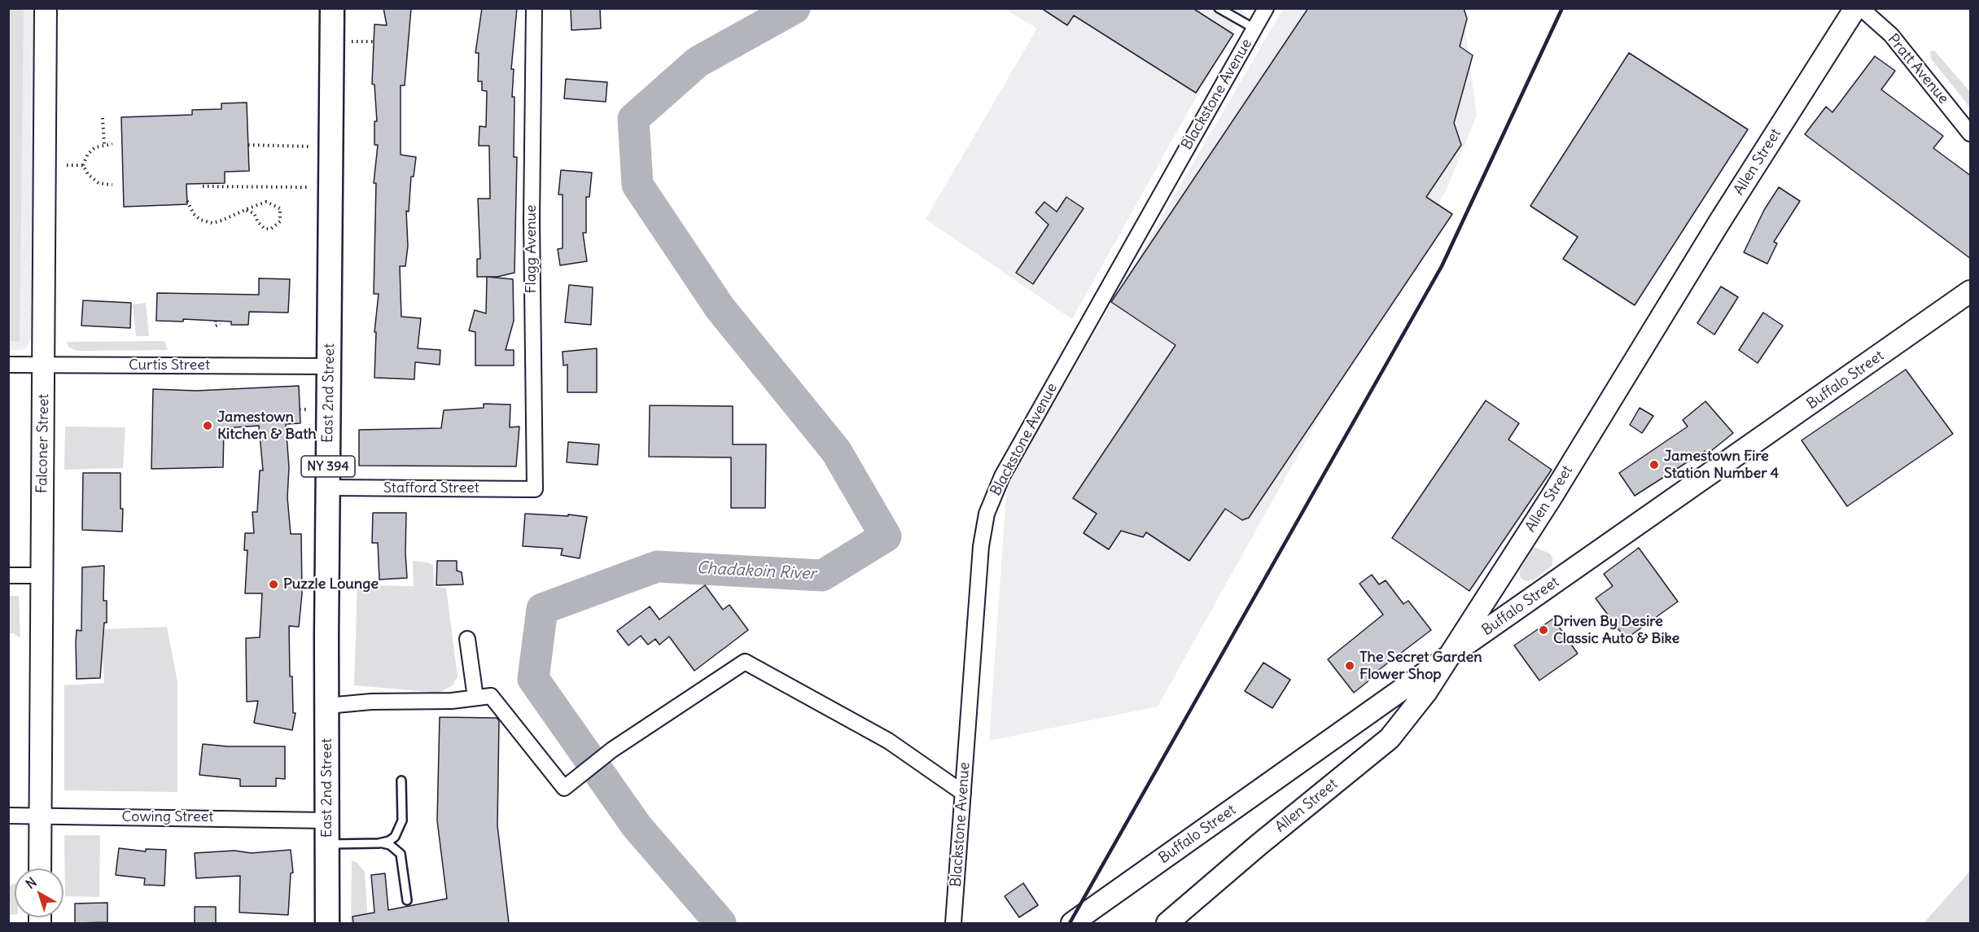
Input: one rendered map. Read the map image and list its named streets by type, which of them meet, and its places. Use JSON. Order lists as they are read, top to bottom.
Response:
{
  "streets": {
    "main road": ["East 2nd Street", "NY 394"],
    "street": [
      "Pratt Avenue",
      "Blackstone Avenue",
      "Allen Street",
      "Flagg Avenue",
      "Curtis Street",
      "Buffalo Street",
      "Falconer Street",
      "Stafford Street",
      "Cowing Street"
    ]
  },
  "crossings": [
    ["Allen Street", "Buffalo Street"],
    ["Flagg Avenue", "Stafford Street"],
    ["Curtis Street", "East 2nd Street"],
    ["Curtis Street", "Falconer Street"],
    ["East 2nd Street", "Stafford Street"],
    ["East 2nd Street", "Cowing Street"],
    ["Falconer Street", "Cowing Street"]
  ],
  "water": ["Chadakoin River"],
  "places": [
    "Jamestown Kitchen & Bath",
    "Jamestown Fire Station Number 4",
    "Puzzle Lounge",
    "Driven By Desire Classic Auto & Bike",
    "The Secret Garden Flower Shop"
  ],
  "north": "top left"
}
